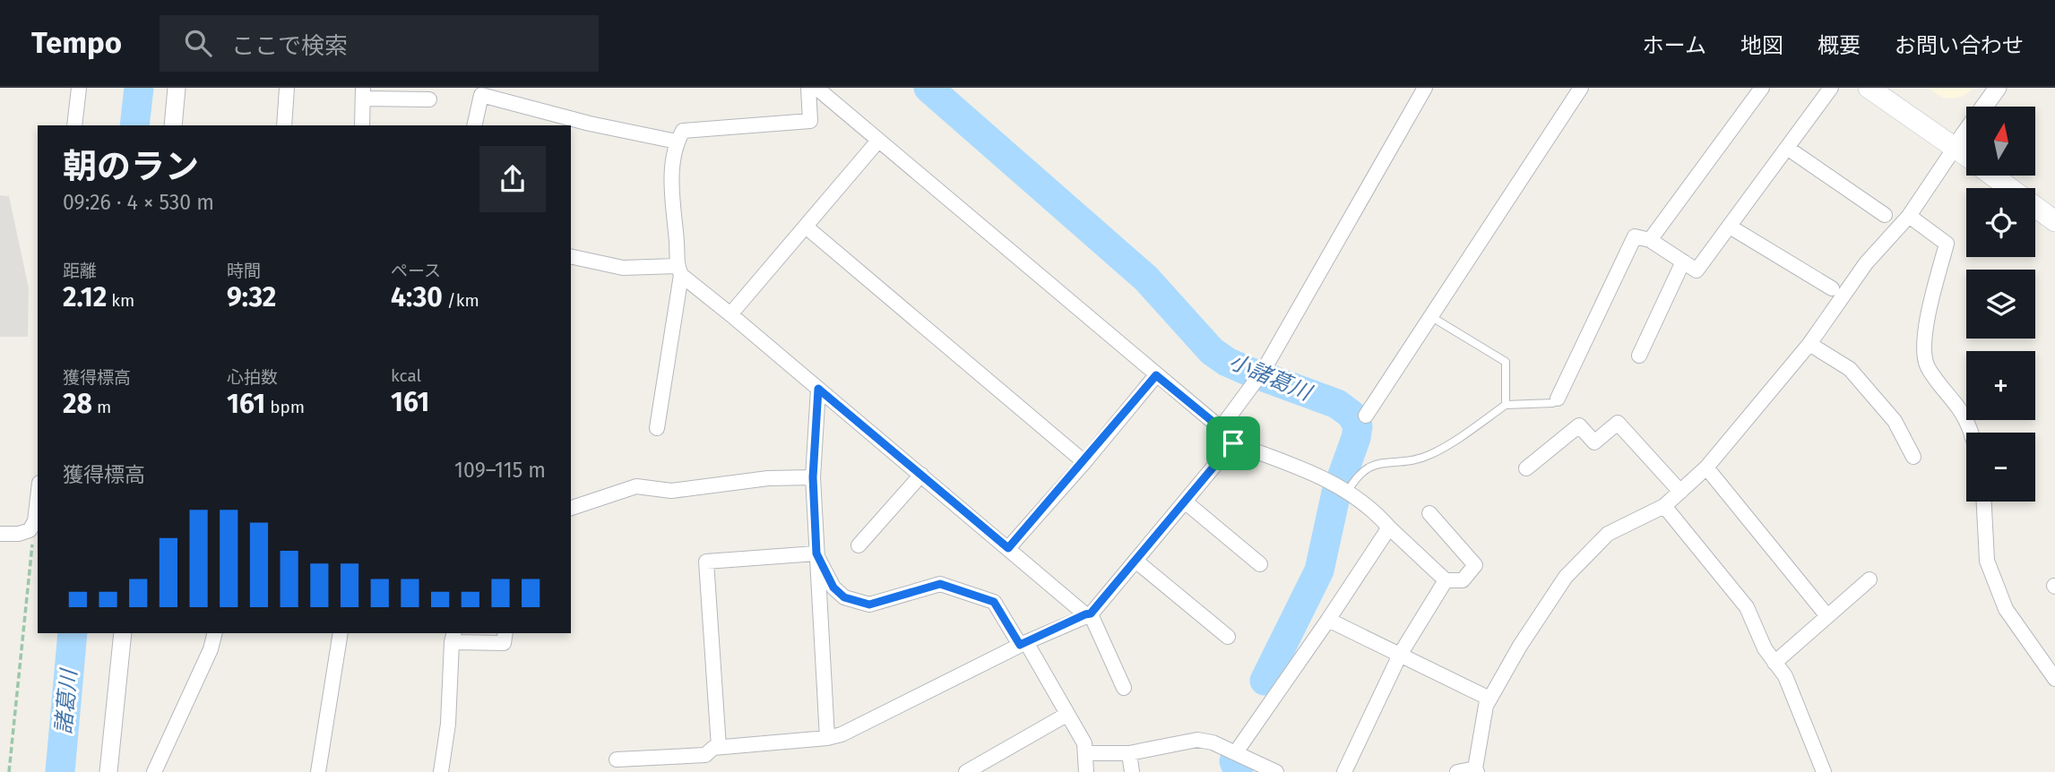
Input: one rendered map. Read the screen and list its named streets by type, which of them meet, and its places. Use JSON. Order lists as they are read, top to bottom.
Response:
{
  "water": ["小諸葛川", "諸葛川"],
  "north": "top",
  "page": {
    "header": "Tempo",
    "search": "ここで検索",
    "nav": [
      "ホーム",
      "地図",
      "概要",
      "お問い合わせ"
    ],
    "map_buttons": ["+", "−"],
    "heading": ["朝のラン", "09:26 · 4 × 530 m"],
    "stats": [
      ["距離", "2.12 km"],
      ["時間", "9:32"],
      ["ペース", "4:30 /km"],
      ["獲得標高", "28 m"],
      ["心拍数", "161 bpm"],
      ["kcal", "161"]
    ],
    "chart": ["獲得標高", "109–115 m"]
  }
}
